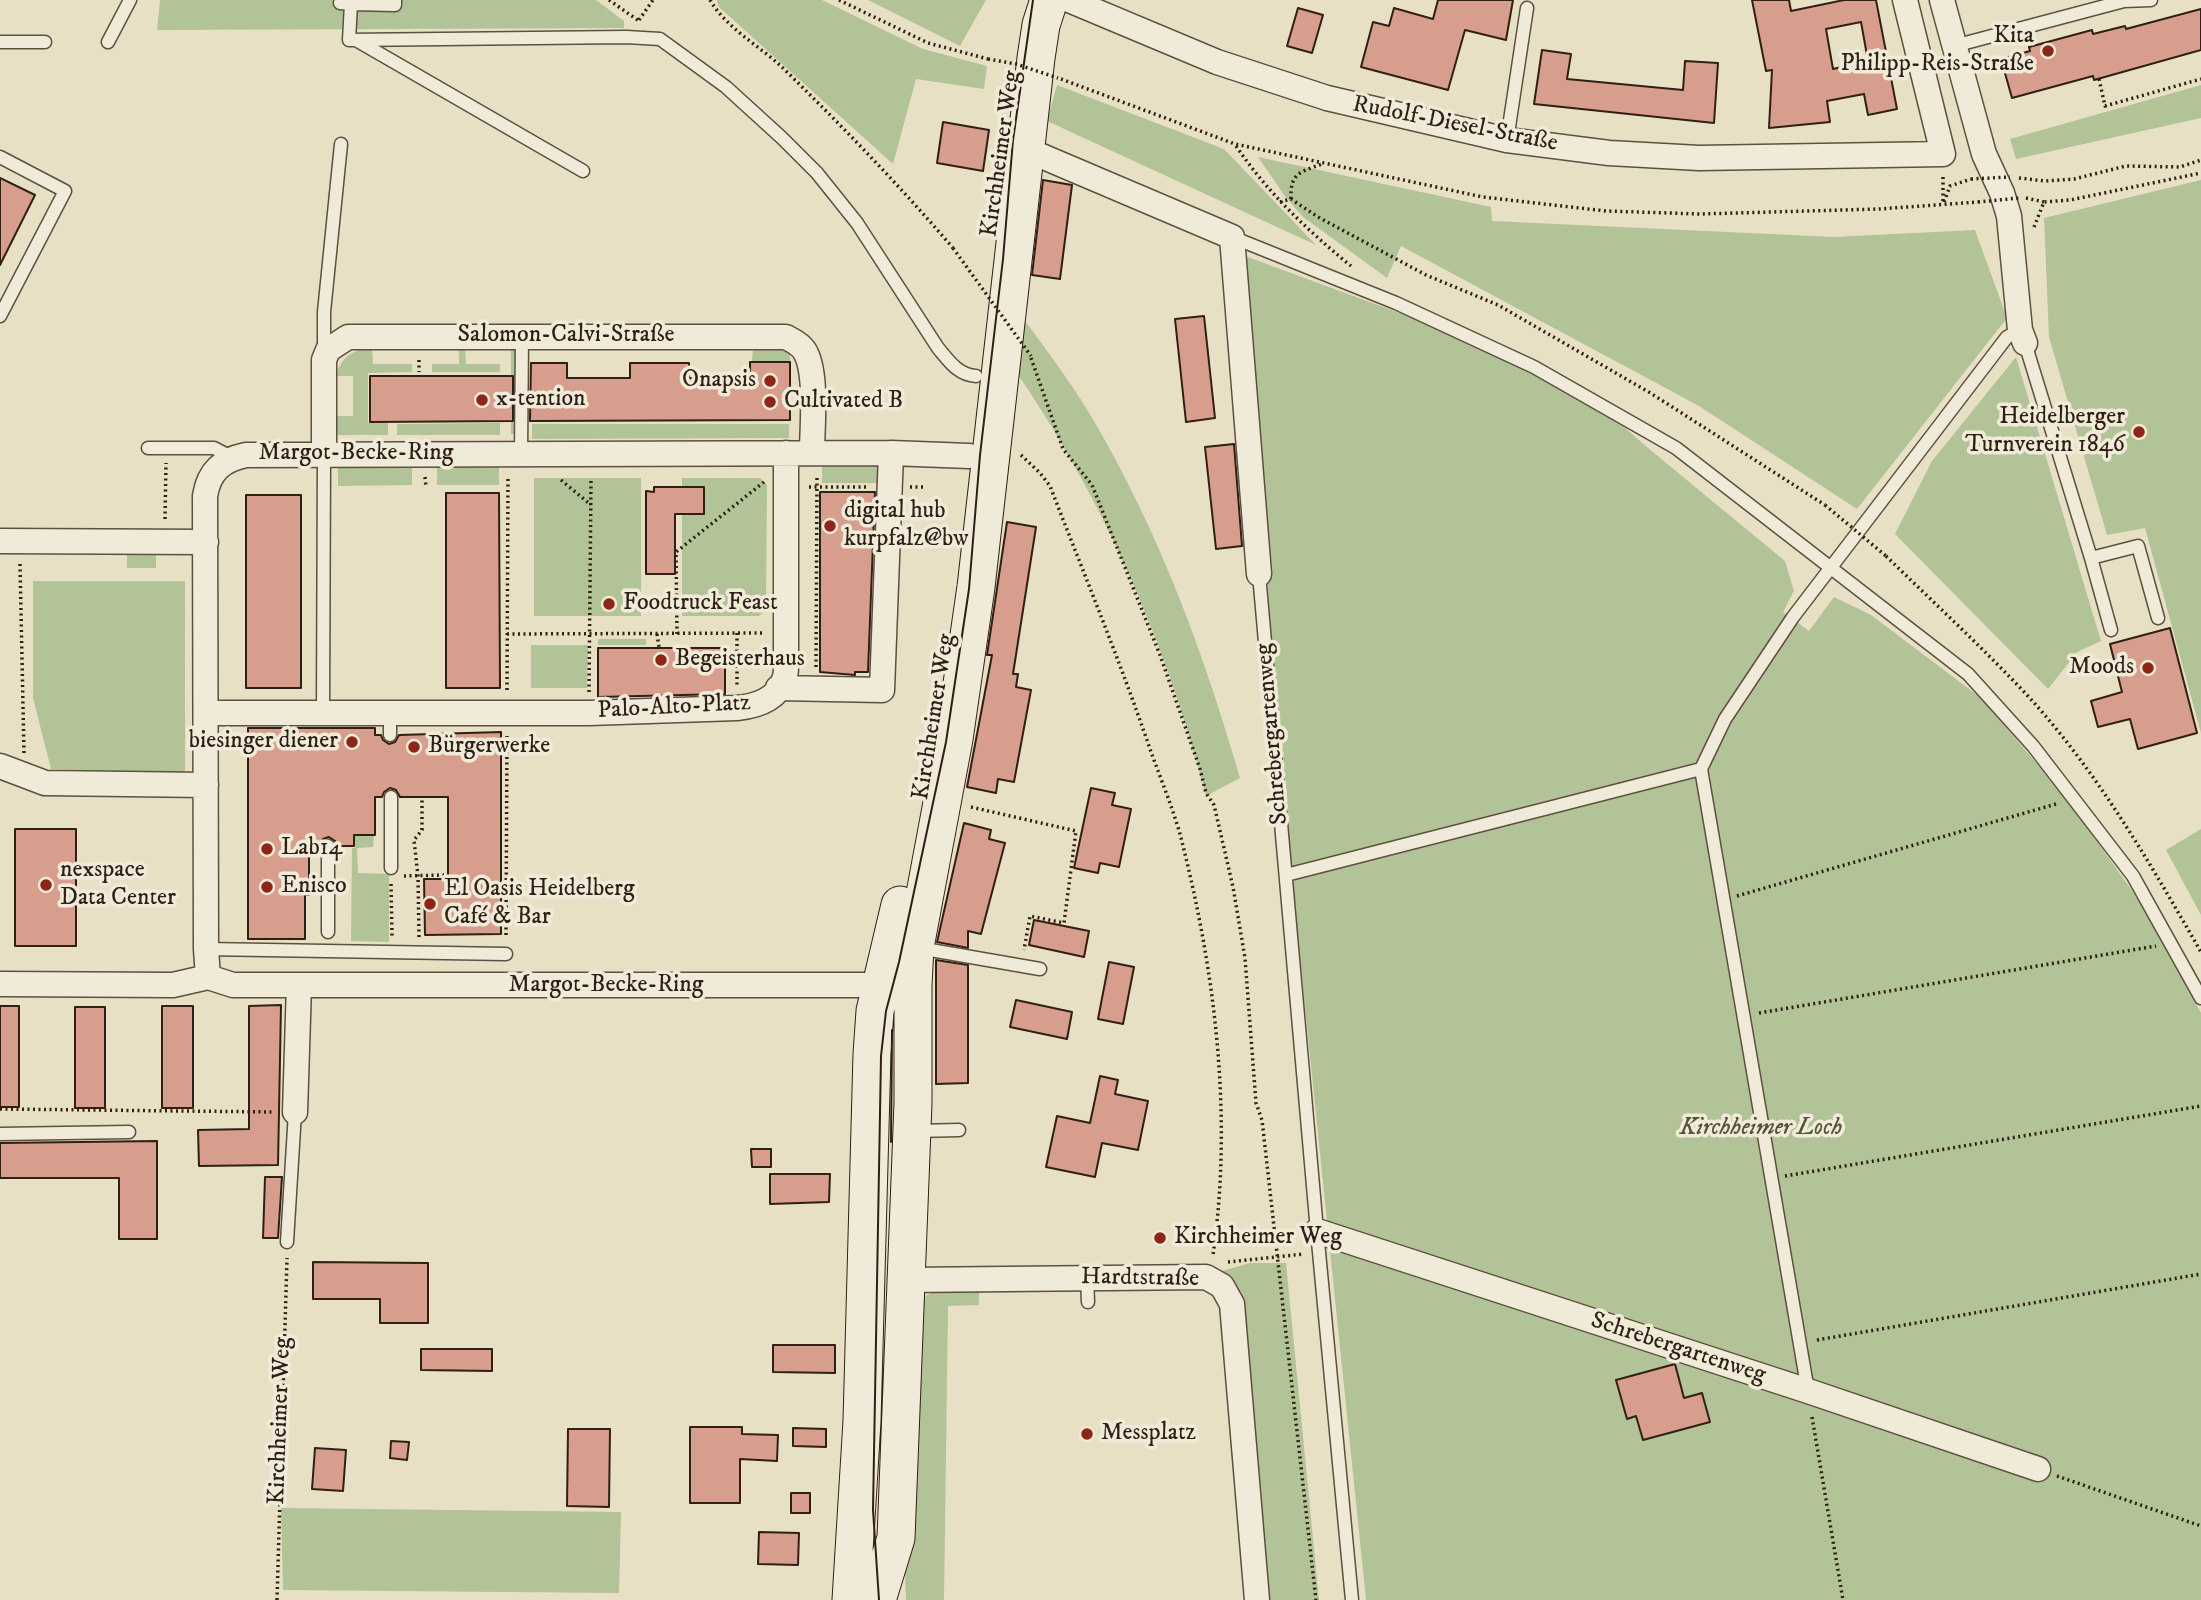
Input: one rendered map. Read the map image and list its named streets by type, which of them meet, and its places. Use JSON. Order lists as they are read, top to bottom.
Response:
{
  "streets": {
    "street": [
      "Rudolf-Diesel-Straße",
      "Kirchheimer Weg",
      "Salomon-Calvi-Straße",
      "Margot-Becke-Ring",
      "Palo-Alto-Platz",
      "Schrebergartenweg",
      "Hardtstraße"
    ]
  },
  "crossings": [
    ["Kirchheimer Weg", "Margot-Becke-Ring"],
    ["Kirchheimer Weg", "Schrebergartenweg"],
    ["Kirchheimer Weg", "Hardtstraße"],
    ["Salomon-Calvi-Straße", "Margot-Becke-Ring"],
    ["Margot-Becke-Ring", "Palo-Alto-Platz"]
  ],
  "parks": ["Kirchheimer Loch"],
  "places": [
    "Kita Philipp-Reis-Straße",
    "Onapsis",
    "x-tention",
    "Cultivated B",
    "Heidelberger Turnverein 1846",
    "digital hub kurpfalz@bw",
    "Foodtruck Feast",
    "Begeisterhaus",
    "Moods",
    "biesinger diener",
    "Bürgerwerke",
    "Lab14",
    "nexspace Data Center",
    "Enisco",
    "El Oasis Heidelberg Café & Bar",
    "Kirchheimer Weg",
    "Messplatz"
  ]
}
